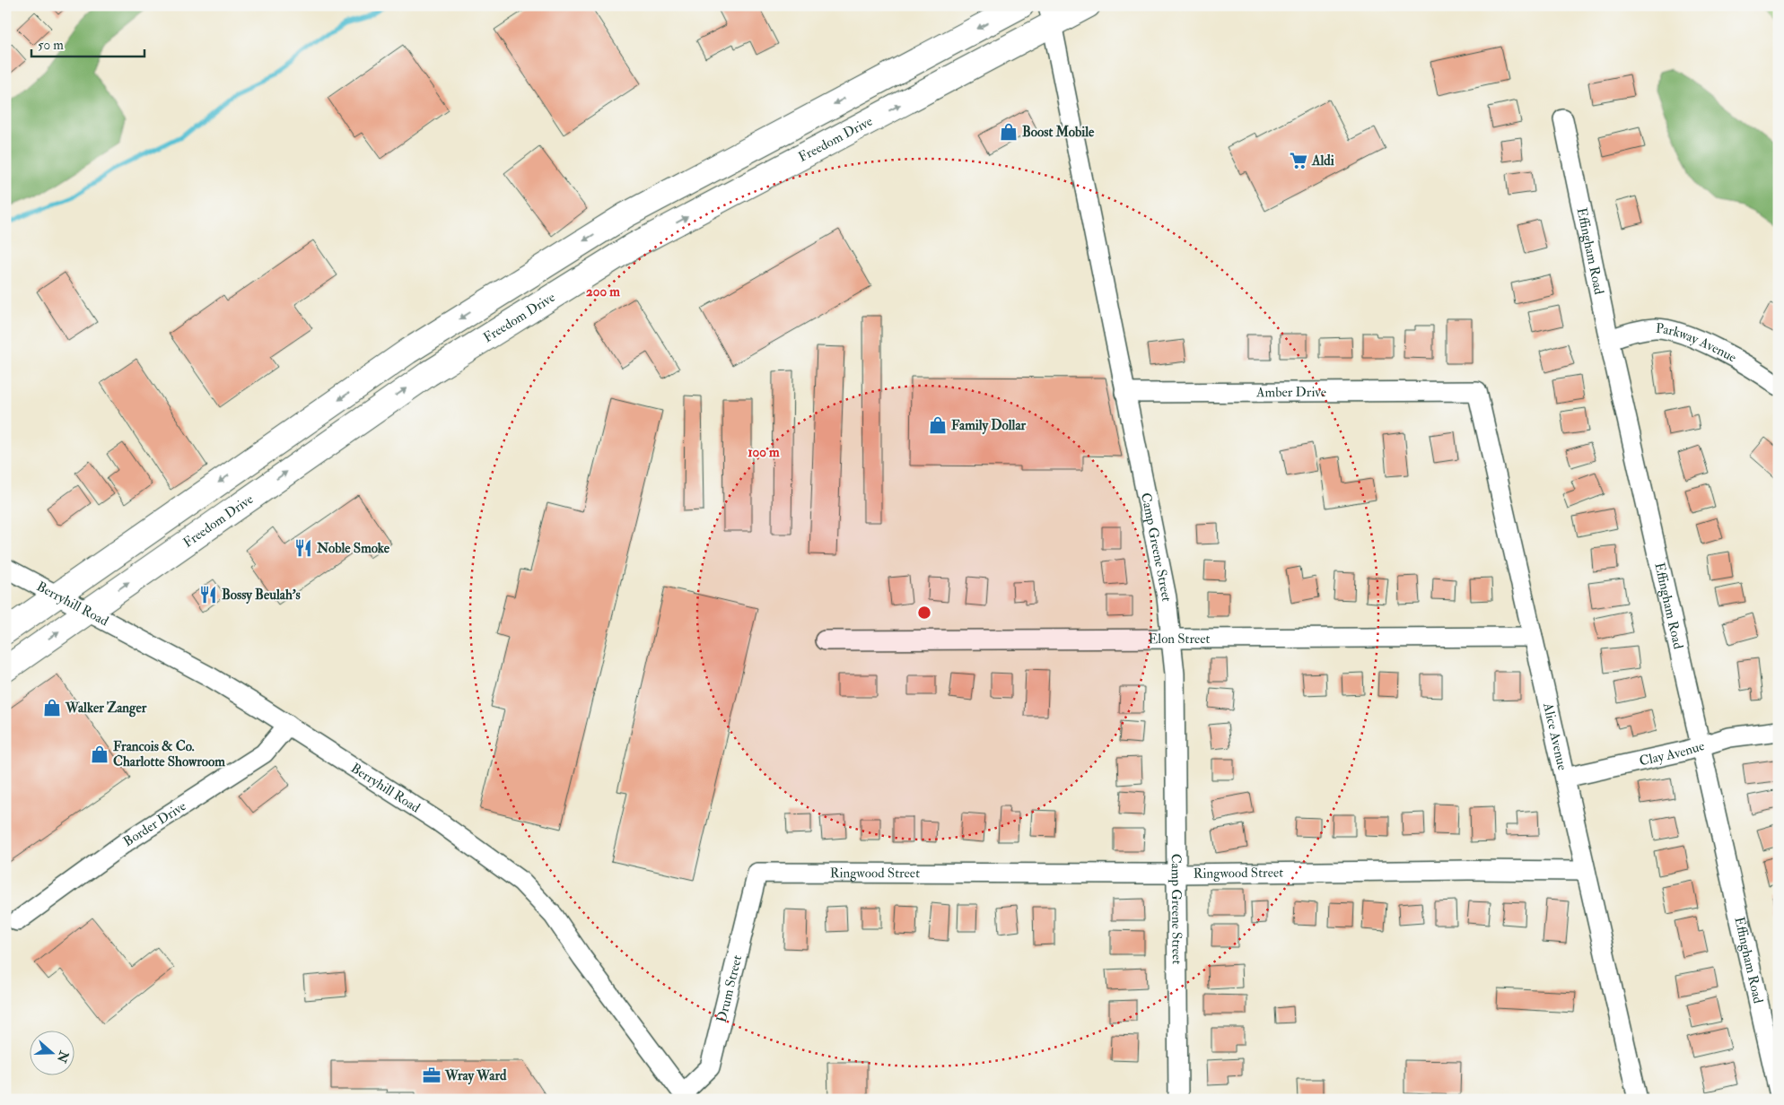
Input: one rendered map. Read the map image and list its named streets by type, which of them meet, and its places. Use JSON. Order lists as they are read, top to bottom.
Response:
{
  "streets": {
    "main road": ["Freedom Drive"],
    "street": [
      "Effingham Road",
      "Parkway Avenue",
      "Amber Drive",
      "Camp Greene Street",
      "Berryhill Road",
      "Elon Street",
      "Alice Avenue",
      "Clay Avenue",
      "Border Drive",
      "Ringwood Street",
      "Drum Street"
    ]
  },
  "crossings": [
    ["Freedom Drive", "Camp Greene Street"],
    ["Freedom Drive", "Berryhill Road"],
    ["Effingham Road", "Parkway Avenue"],
    ["Effingham Road", "Clay Avenue"],
    ["Amber Drive", "Camp Greene Street"],
    ["Amber Drive", "Alice Avenue"],
    ["Camp Greene Street", "Elon Street"],
    ["Camp Greene Street", "Ringwood Street"],
    ["Berryhill Road", "Border Drive"],
    ["Berryhill Road", "Drum Street"],
    ["Elon Street", "Alice Avenue"],
    ["Alice Avenue", "Clay Avenue"],
    ["Alice Avenue", "Ringwood Street"],
    ["Ringwood Street", "Drum Street"]
  ],
  "places": {
    "shop": [
      "Boost Mobile",
      "Family Dollar",
      "Walker Zanger",
      "Francois & Co. Charlotte Showroom"
    ],
    "supermarket": ["Aldi"],
    "restaurant": ["Noble Smoke", "Bossy Beulah's"],
    "office": ["Wray Ward"]
  },
  "scale_bar": "50 m",
  "north": "right",
  "rings": ["200 m", "100 m"]
}
